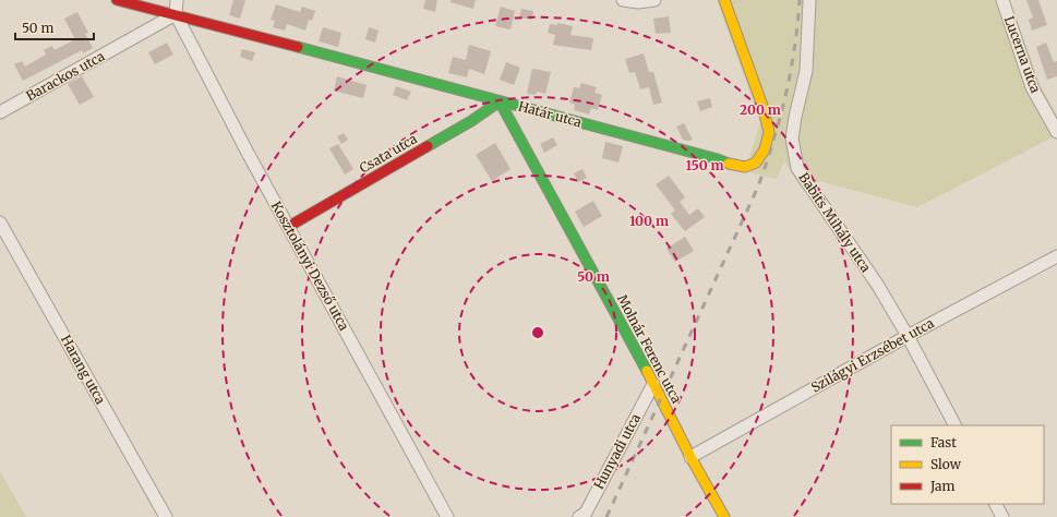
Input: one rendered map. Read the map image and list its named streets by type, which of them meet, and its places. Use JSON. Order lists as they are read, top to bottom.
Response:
{
  "streets": {
    "street": [
      "Lucerna utca",
      "Barackos utca",
      "Határ utca",
      "Csata utca",
      "Babits Mihály utca",
      "Kosztolányi Dezső utca",
      "Molnár Ferenc utca",
      "Szilágyi Erzsébet utca",
      "Harang utca",
      "Hunyadi utca"
    ]
  },
  "crossings": [
    ["Barackos utca", "Határ utca"],
    ["Barackos utca", "Kosztolányi Dezső utca"],
    ["Határ utca", "Csata utca"],
    ["Határ utca", "Kosztolányi Dezső utca"],
    ["Határ utca", "Molnár Ferenc utca"],
    ["Csata utca", "Kosztolányi Dezső utca"],
    ["Csata utca", "Molnár Ferenc utca"],
    ["Babits Mihály utca", "Szilágyi Erzsébet utca"],
    ["Molnár Ferenc utca", "Szilágyi Erzsébet utca"],
    ["Molnár Ferenc utca", "Hunyadi utca"]
  ],
  "legend": ["Fast", "Slow", "Jam"],
  "scale_bar": "50 m",
  "rings": [
    "200 m",
    "150 m",
    "100 m",
    "50 m"
  ]
}
